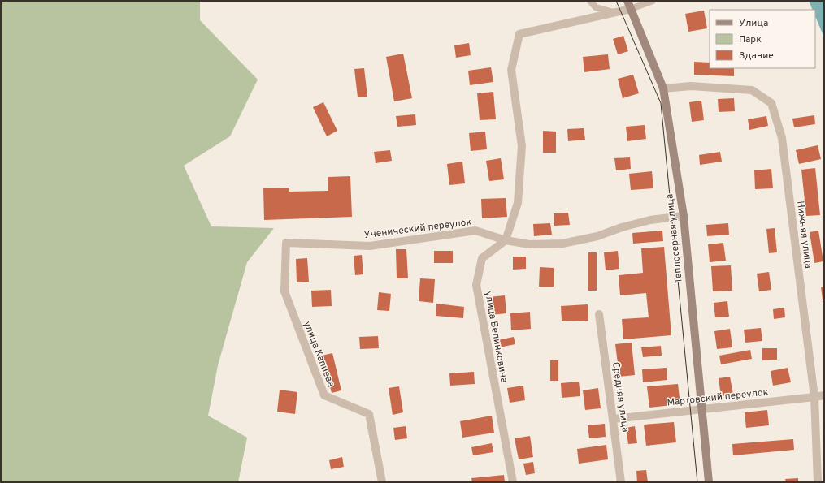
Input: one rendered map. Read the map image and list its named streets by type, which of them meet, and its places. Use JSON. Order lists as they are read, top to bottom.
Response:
{
  "streets": {
    "main road": ["Теплосерная улица"],
    "street": [
      "Ученический переулок",
      "Нижняя улица",
      "улица Белинковича",
      "улица Капиева",
      "Средняя улица",
      "Мартовский переулок"
    ]
  },
  "crossings": [
    ["Ученический переулок", "Теплосерная улица"],
    ["Ученический переулок", "улица Белинковича"],
    ["Ученический переулок", "улица Капиева"],
    ["Нижняя улица", "Теплосерная улица"],
    ["Нижняя улица", "Мартовский переулок"],
    ["Теплосерная улица", "Мартовский переулок"],
    ["Средняя улица", "Мартовский переулок"]
  ],
  "legend": ["Улица", "Парк", "Здание"]
}
